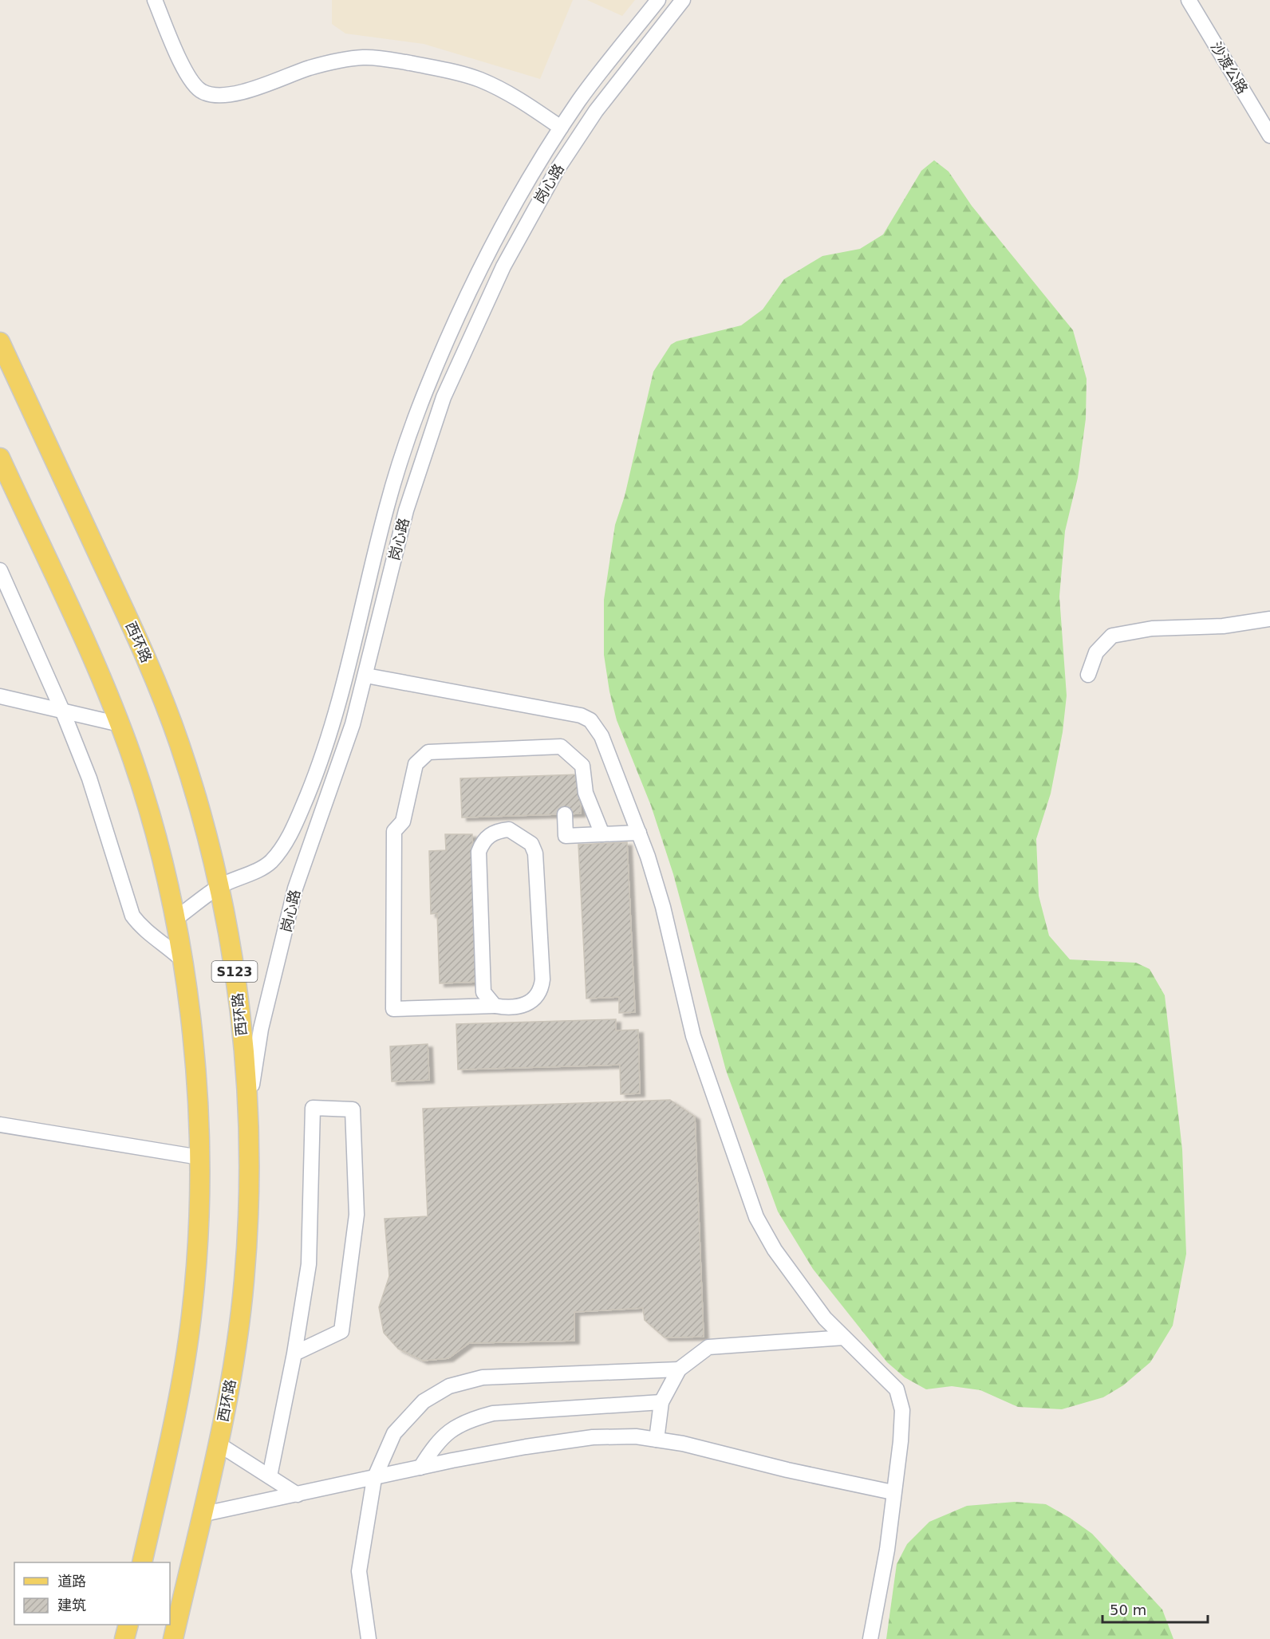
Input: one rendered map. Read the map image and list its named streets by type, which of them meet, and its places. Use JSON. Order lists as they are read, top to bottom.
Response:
{
  "streets": {
    "main road": ["西环路", "S123"],
    "street": ["沙渡公路", "岗心路"]
  },
  "crossings": [
    ["岗心路", "西环路"]
  ],
  "legend": ["道路", "建筑"],
  "scale_bar": "50 m"
}
